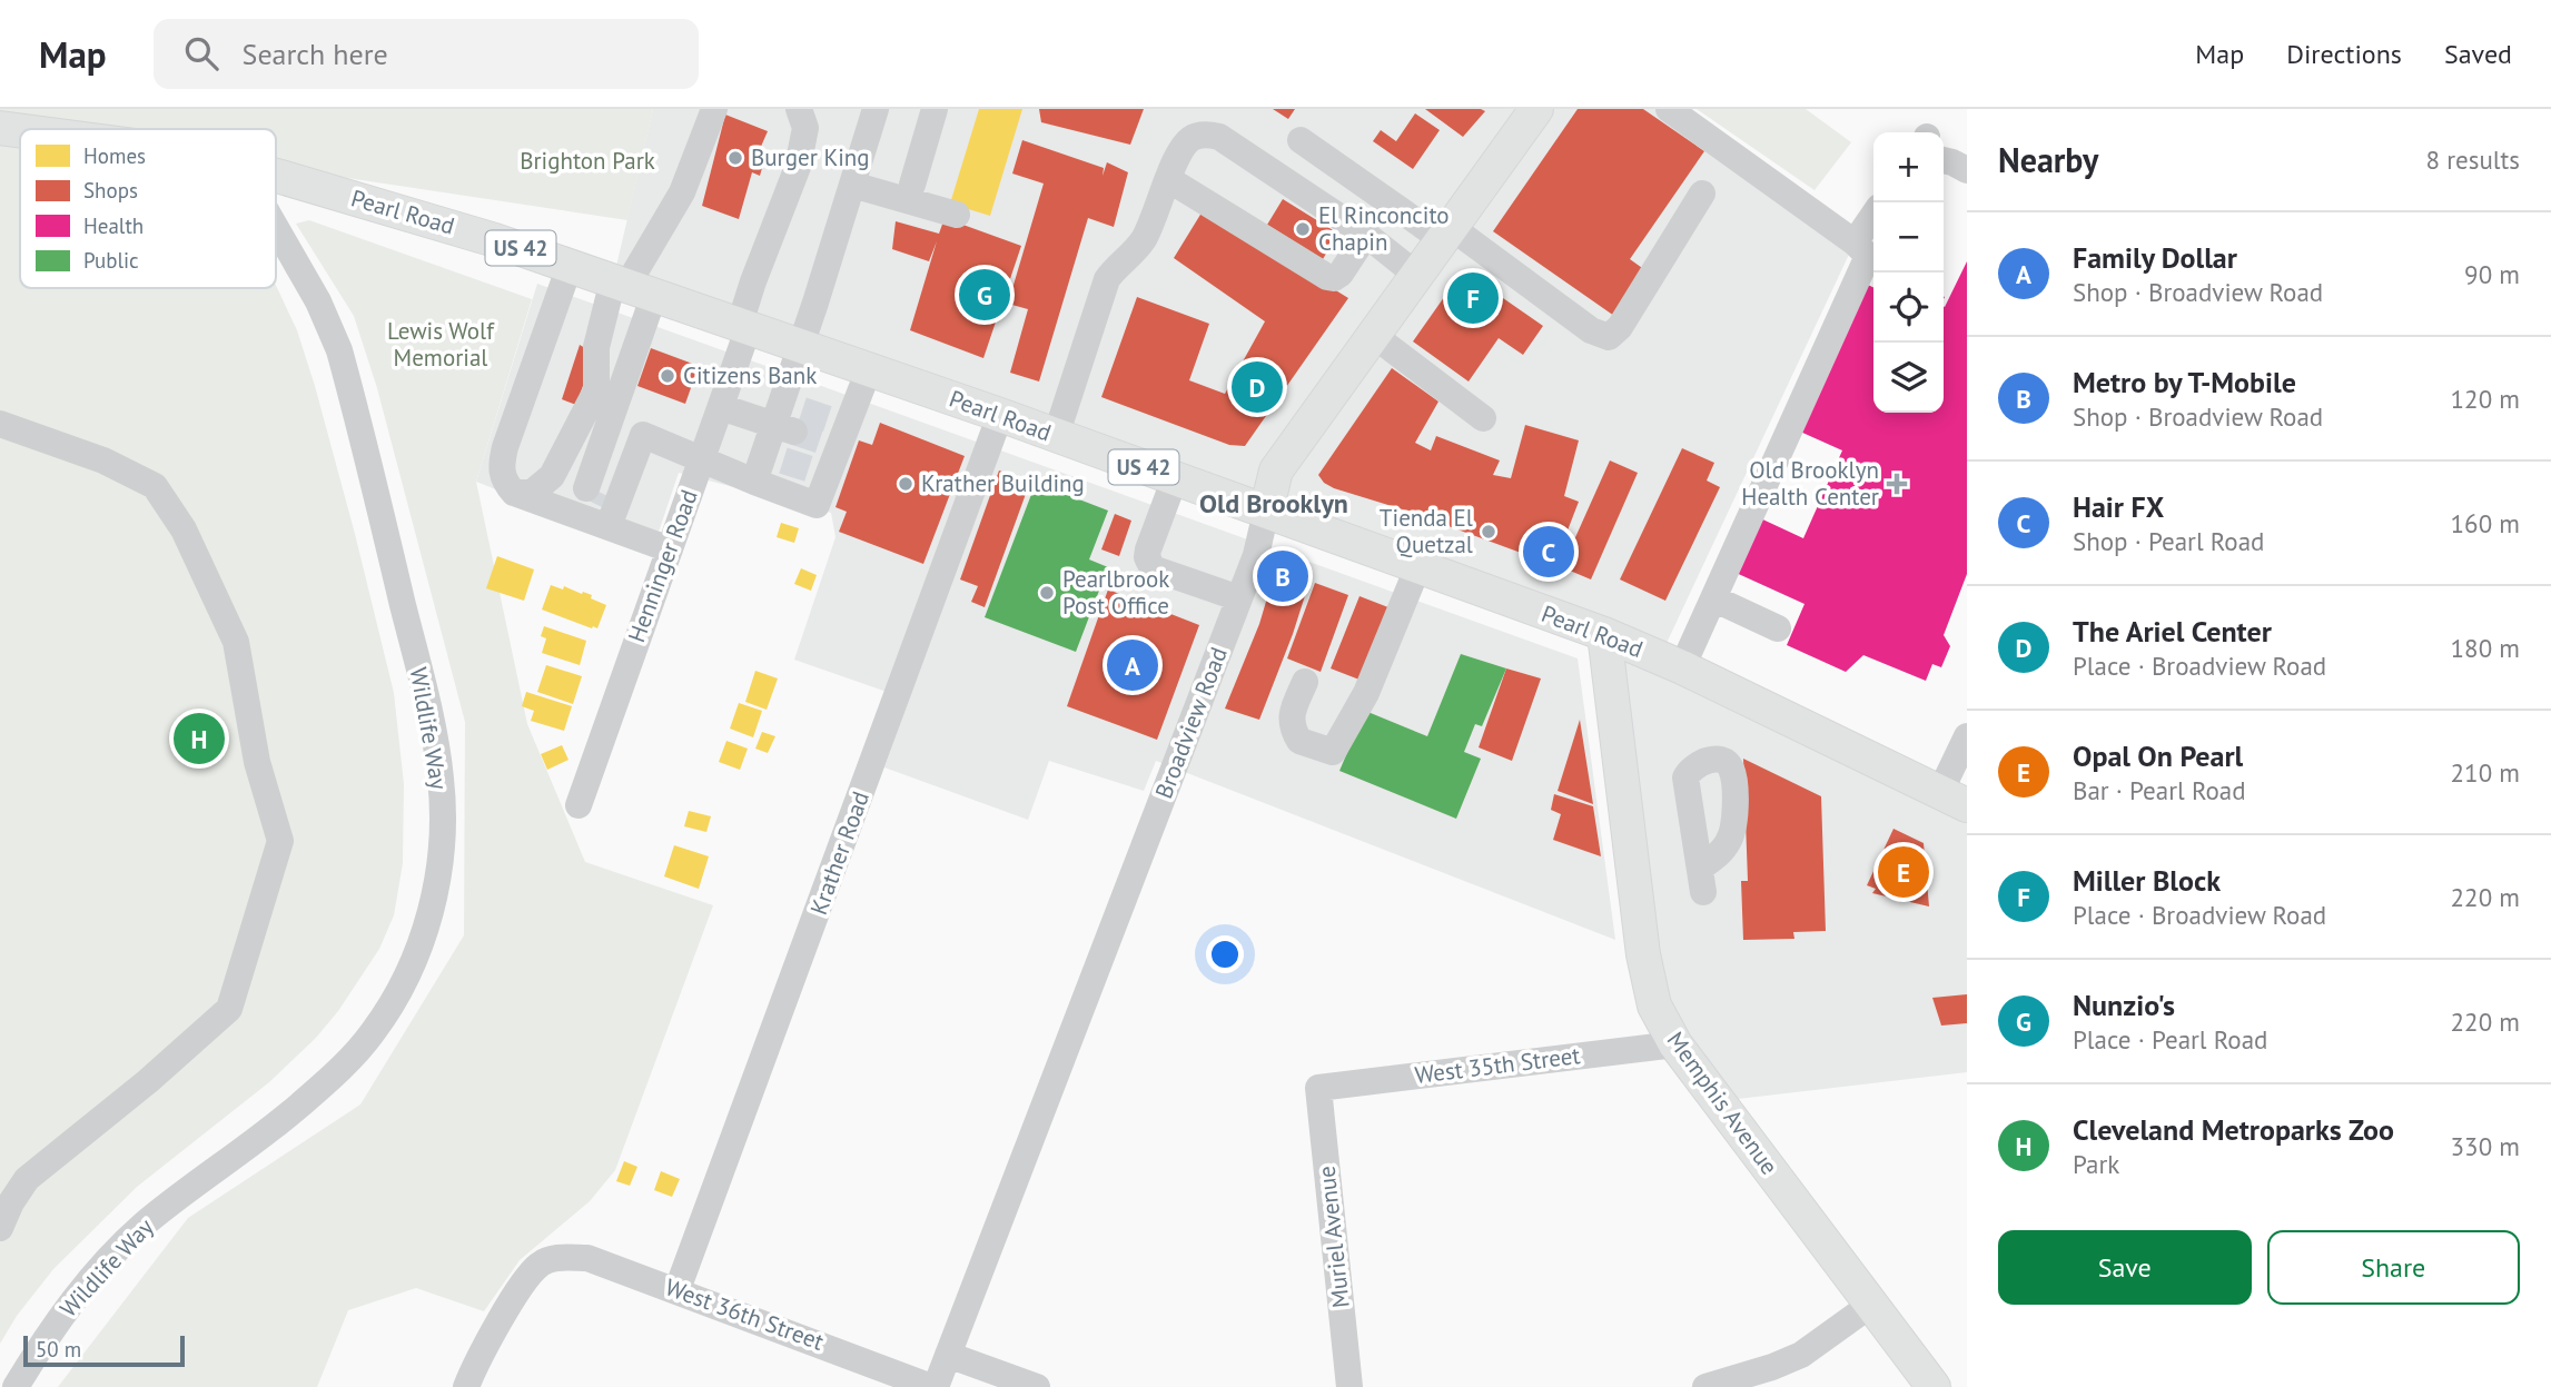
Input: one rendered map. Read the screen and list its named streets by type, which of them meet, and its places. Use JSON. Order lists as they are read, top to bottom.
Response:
{
  "streets": {
    "main road": [
      "Pearl Road",
      "US 42",
      "Broadview Road",
      "Memphis Avenue"
    ],
    "street": [
      "Henninger Road",
      "Wildlife Way",
      "Krather Road",
      "West 35th Street",
      "Muriel Avenue",
      "West 36th Street"
    ]
  },
  "crossings": [
    ["Pearl Road", "Henninger Road"],
    ["Pearl Road", "Broadview Road"],
    ["Pearl Road", "Krather Road"],
    ["Pearl Road", "Memphis Avenue"],
    ["Broadview Road", "West 36th Street"],
    ["Krather Road", "West 36th Street"],
    ["West 35th Street", "Memphis Avenue"],
    ["West 35th Street", "Muriel Avenue"]
  ],
  "districts": ["Old Brooklyn"],
  "parks": ["Brighton Park", "Lewis Wolf Memorial"],
  "places": {
    "other": [
      "Burger King",
      "El Rinconcito Chapin",
      "Citizens Bank",
      "Krather Building",
      "Tienda El Quetzal",
      "Pearlbrook Post Office"
    ],
    "health": ["Old Brooklyn Health Center"]
  },
  "legend": [
    "Homes",
    "Shops",
    "Health",
    "Public"
  ],
  "scale_bar": "50 m",
  "page": {
    "header": "Map",
    "search": "Search here",
    "nav": ["Map", "Directions", "Saved"],
    "heading": ["Nearby", "8 results"],
    "map_buttons": ["+", "−"],
    "list": [
      {
        "mark": "A",
        "name": "Family Dollar",
        "note": "Shop · Broadview Road",
        "value": "90 m"
      },
      {
        "mark": "B",
        "name": "Metro by T-Mobile",
        "note": "Shop · Broadview Road",
        "value": "120 m"
      },
      {
        "mark": "C",
        "name": "Hair FX",
        "note": "Shop · Pearl Road",
        "value": "160 m"
      },
      {
        "mark": "D",
        "name": "The Ariel Center",
        "note": "Place · Broadview Road",
        "value": "180 m"
      },
      {
        "mark": "E",
        "name": "Opal On Pearl",
        "note": "Bar · Pearl Road",
        "value": "210 m"
      },
      {
        "mark": "F",
        "name": "Miller Block",
        "note": "Place · Broadview Road",
        "value": "220 m"
      },
      {
        "mark": "G",
        "name": "Nunzio's",
        "note": "Place · Pearl Road",
        "value": "220 m"
      },
      {
        "mark": "H",
        "name": "Cleveland Metroparks Zoo",
        "note": "Park",
        "value": "330 m"
      }
    ],
    "pins": [
      "G",
      "F",
      "D",
      "C",
      "B",
      "A",
      "H",
      "E"
    ],
    "buttons": ["Save", "Share"],
    "scale": "50 m"
  }
}
